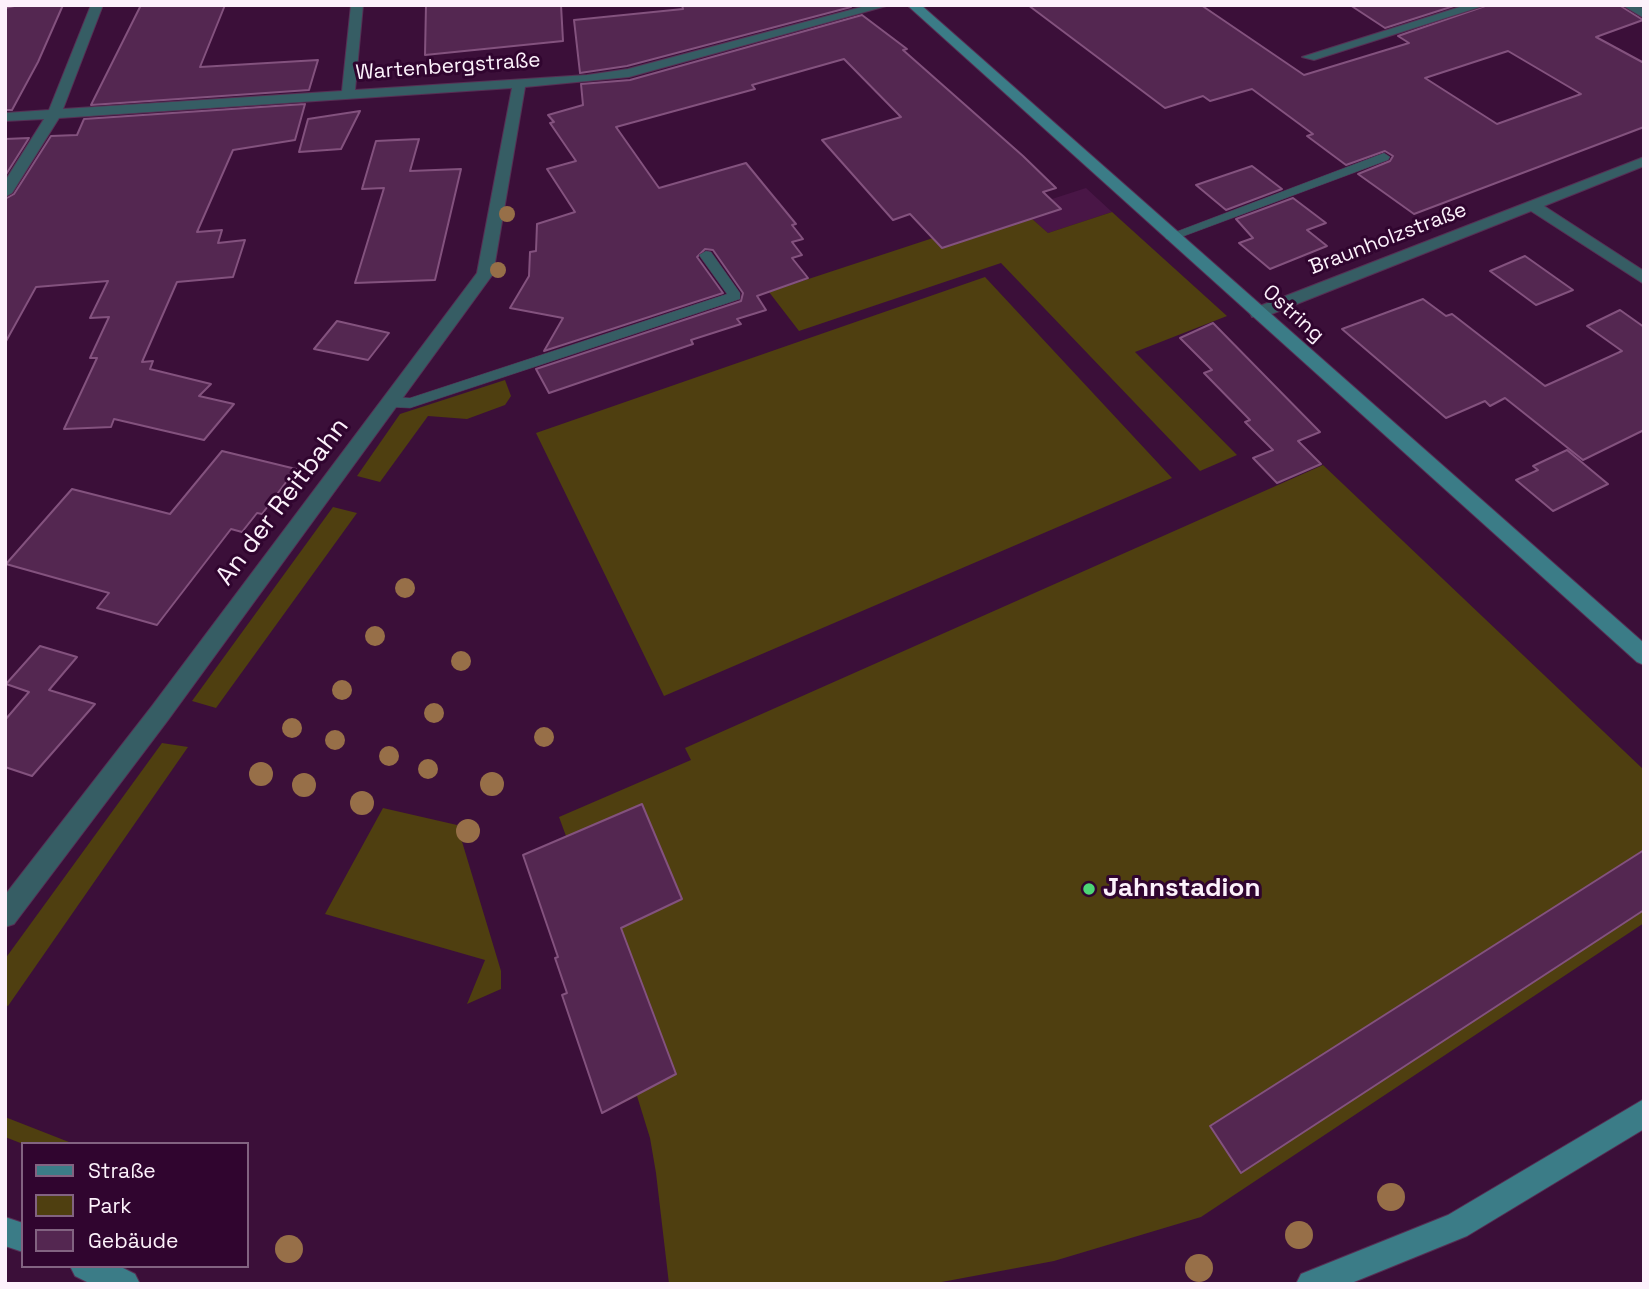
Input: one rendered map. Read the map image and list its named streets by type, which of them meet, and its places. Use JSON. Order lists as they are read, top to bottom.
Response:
{
  "streets": {
    "street": [
      "Wartenbergstraße",
      "Braunholzstraße",
      "Ostring",
      "An der Reitbahn"
    ]
  },
  "crossings": [
    ["Wartenbergstraße", "An der Reitbahn"],
    ["Braunholzstraße", "Ostring"]
  ],
  "places": ["Jahnstadion"],
  "legend": ["Straße", "Park", "Gebäude"]
}
